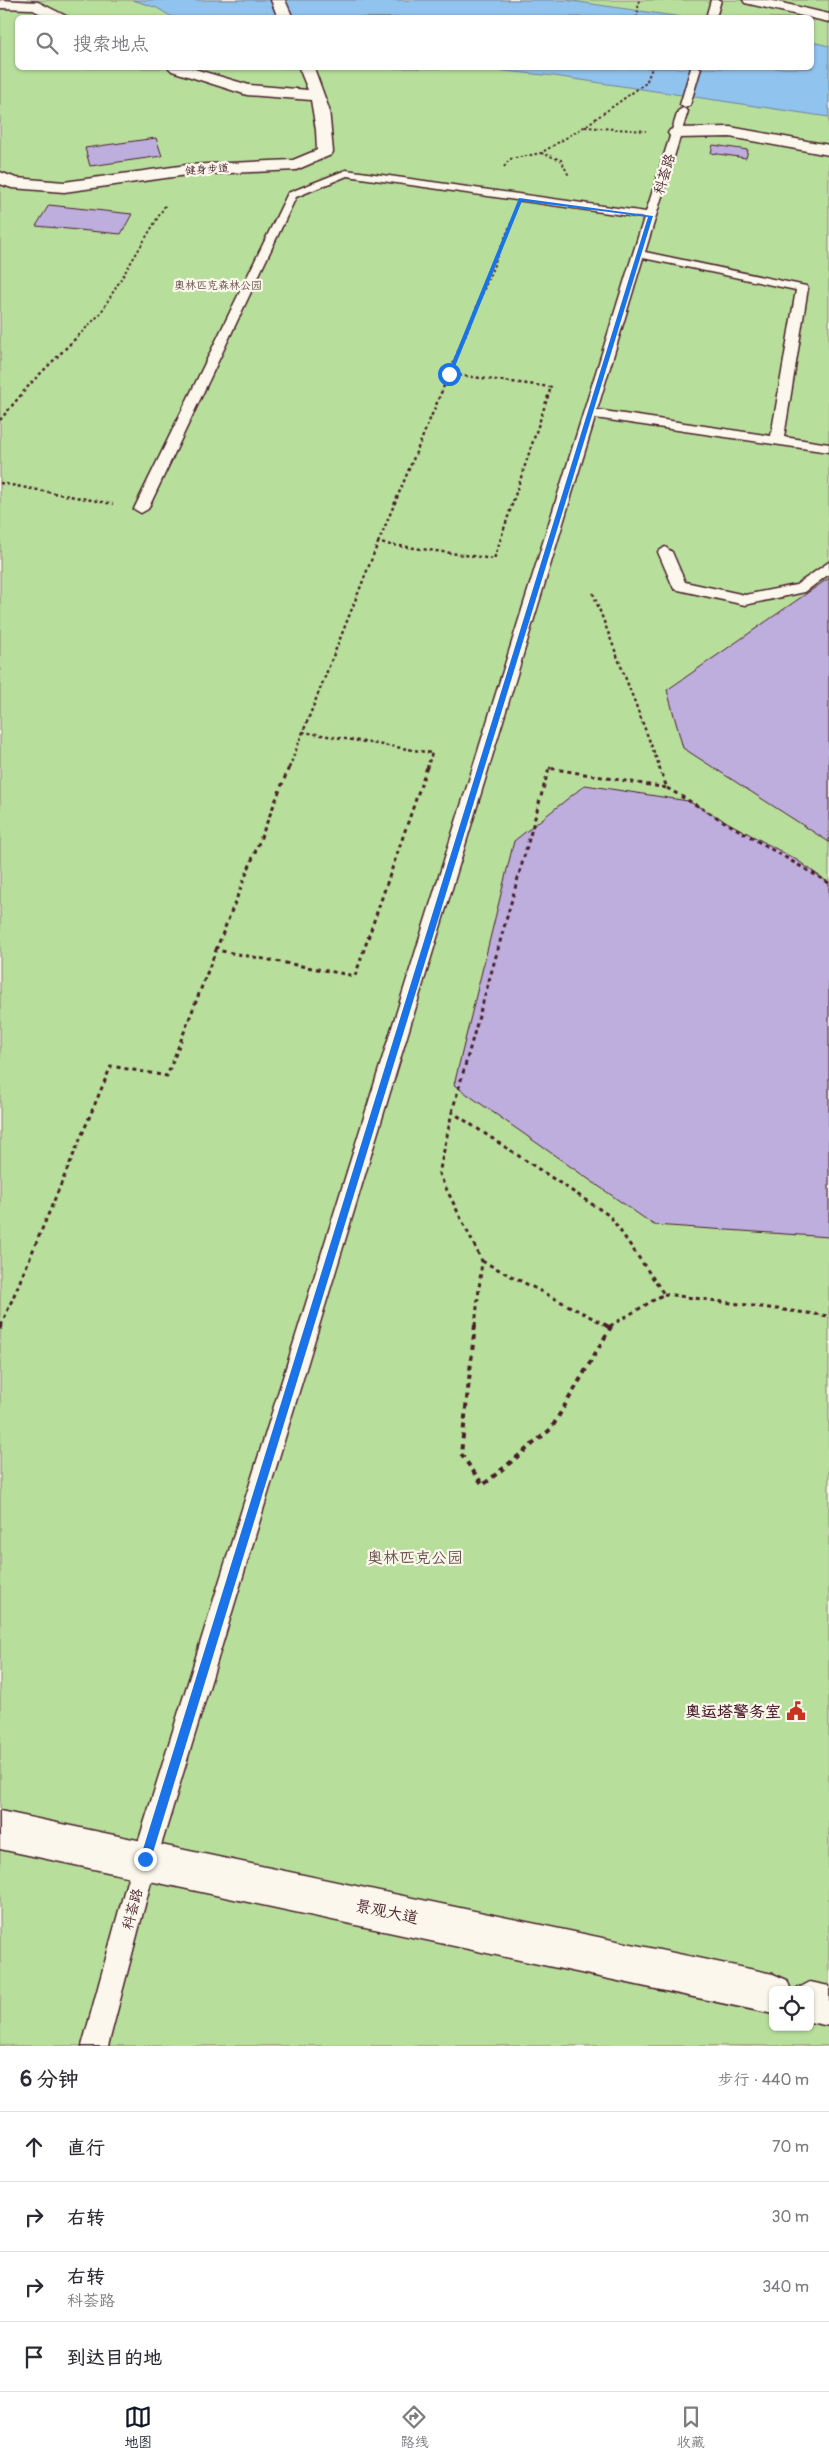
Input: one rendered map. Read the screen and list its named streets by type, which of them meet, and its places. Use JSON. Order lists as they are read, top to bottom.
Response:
{
  "streets": {
    "street": ["健身步道", "景观大道"],
    "lane": ["科荟路"]
  },
  "crossings": [
    ["科荟路", "景观大道"]
  ],
  "parks": ["奥林匹克森林公园", "奥林匹克公园"],
  "places": {
    "public building": ["奥运塔警务室"]
  },
  "page": {
    "search": "搜索地点",
    "heading": ["6 分钟", "步行 · 440 m"],
    "list": [
      ["直行", "70 m"],
      ["右转", "30 m"],
      ["右转", "科荟路", "340 m"],
      "到达目的地"
    ],
    "nav": ["地图", "路线", "收藏"]
  }
}
